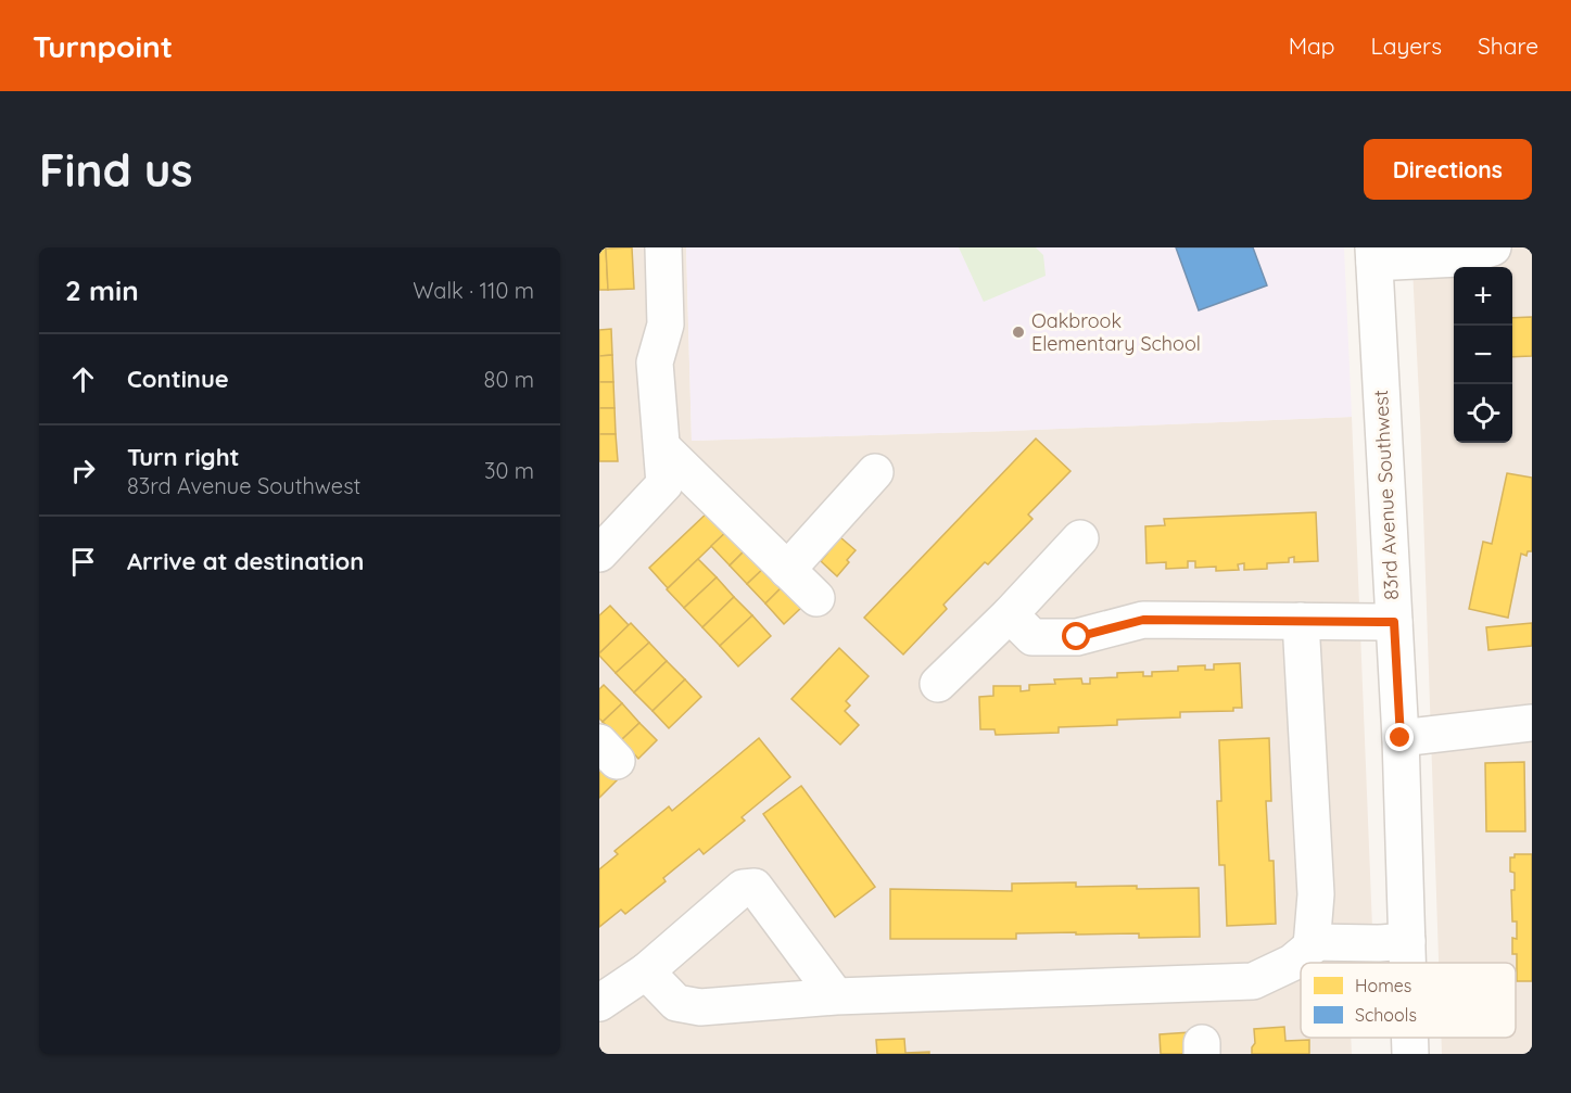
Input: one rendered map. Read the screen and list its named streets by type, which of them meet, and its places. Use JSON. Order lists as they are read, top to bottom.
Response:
{
  "streets": {
    "street": ["83rd Avenue Southwest"]
  },
  "places": ["Oakbrook Elementary School"],
  "legend": ["Homes", "Schools"],
  "page": {
    "header": "Turnpoint",
    "nav": ["Map", "Layers", "Share"],
    "buttons": "Directions",
    "title": "Find us",
    "heading": ["2 min", "Walk · 110 m"],
    "map_buttons": ["+", "−"],
    "list": [
      ["Continue", "80 m"],
      ["Turn right", "83rd Avenue Southwest", "30 m"],
      "Arrive at destination"
    ]
  }
}
